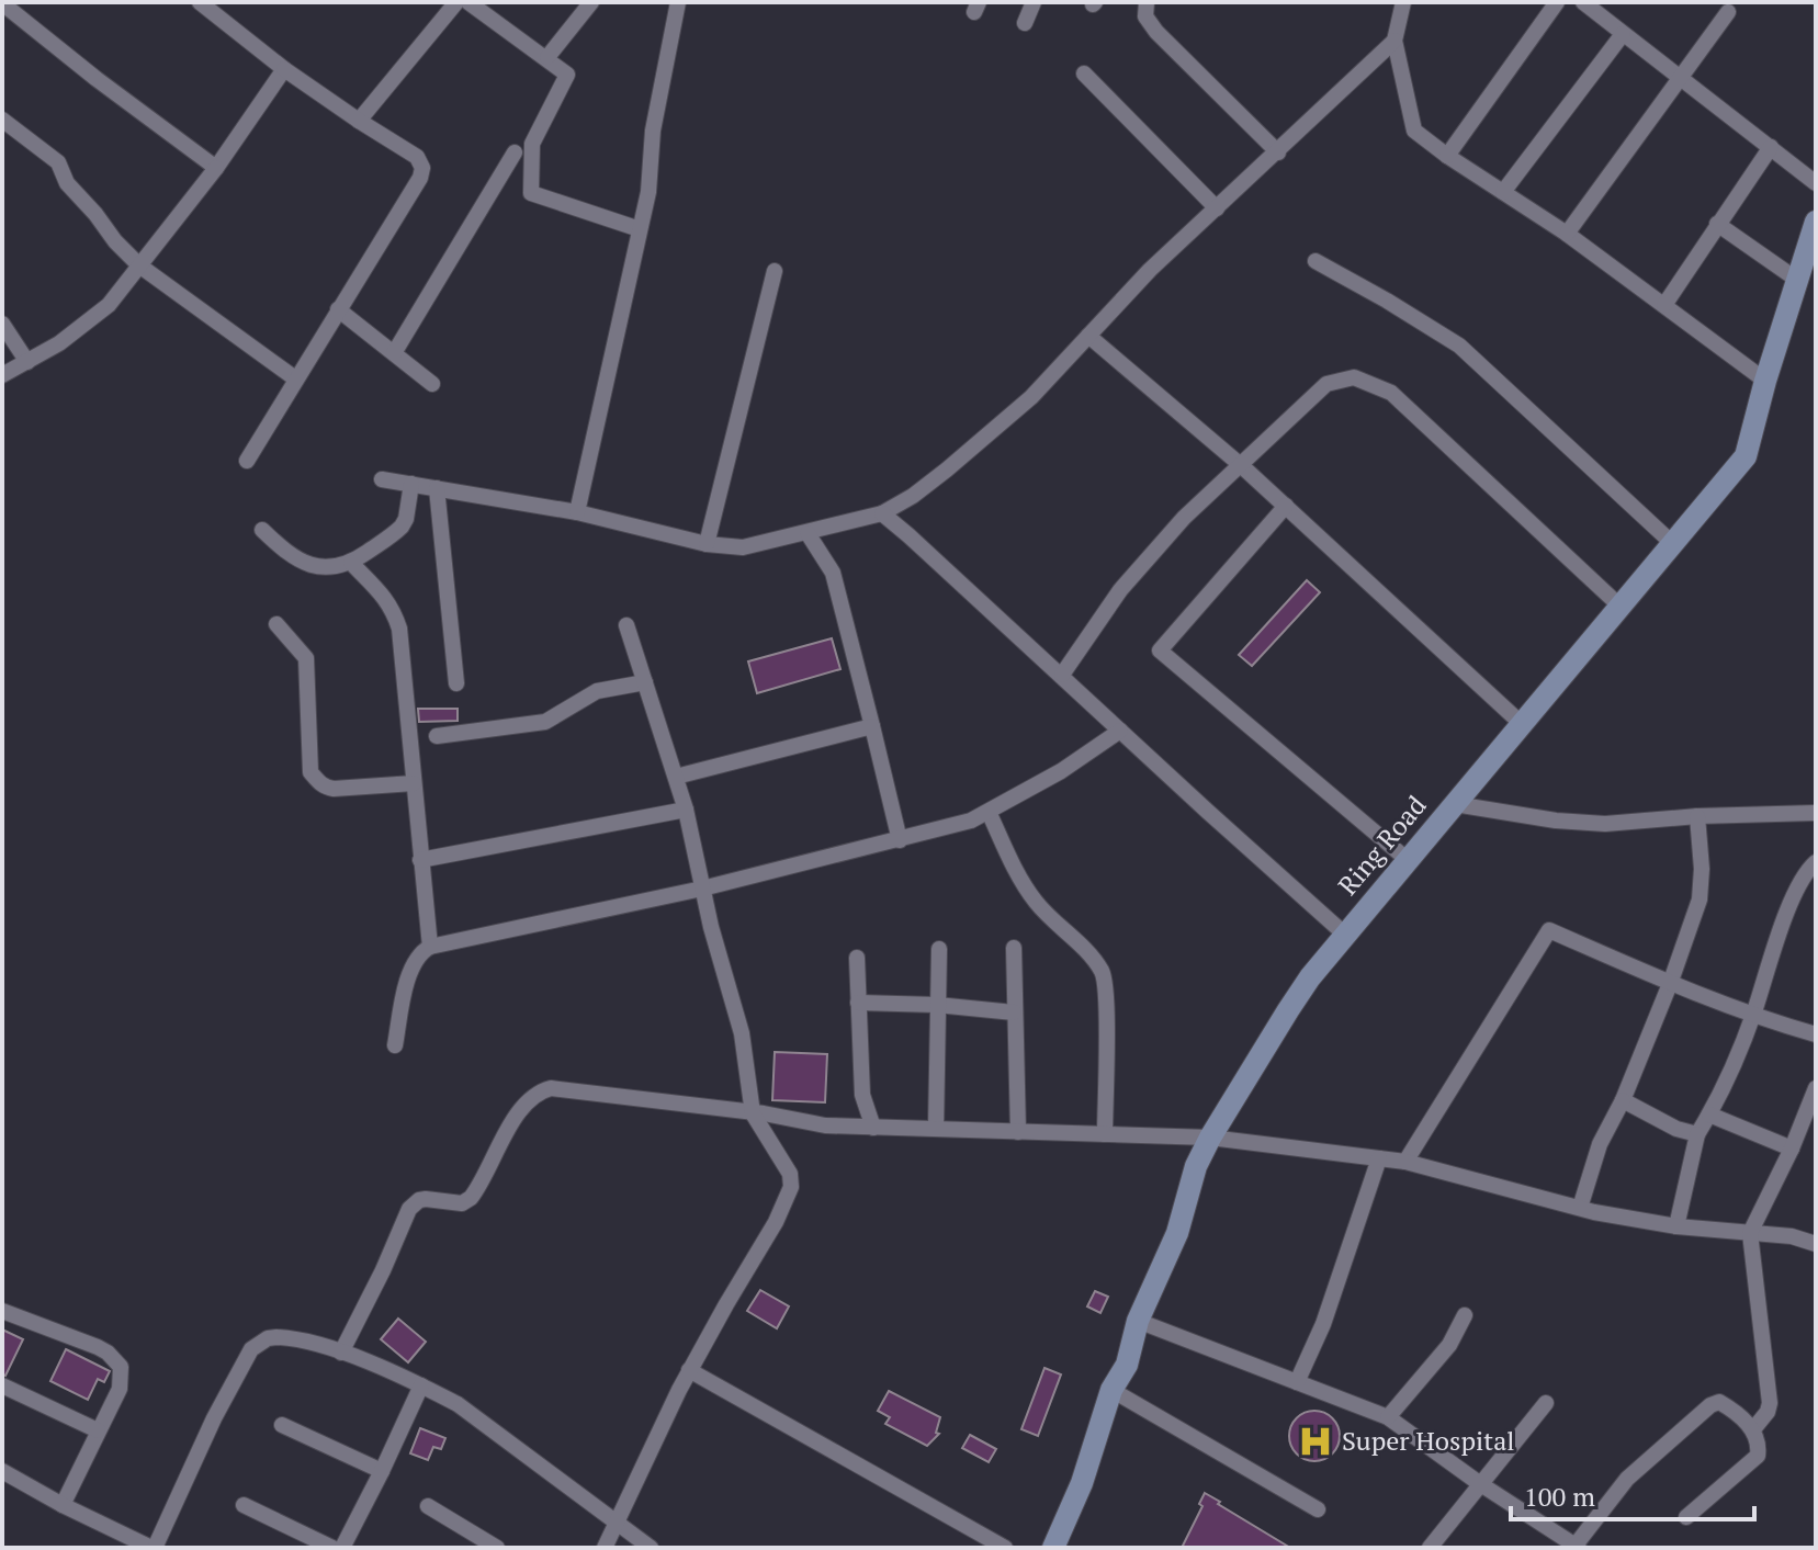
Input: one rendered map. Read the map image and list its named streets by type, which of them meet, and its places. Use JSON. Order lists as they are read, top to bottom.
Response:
{
  "streets": {
    "main road": ["Ring Road"]
  },
  "places": {
    "hospital": ["Super Hospital"]
  },
  "scale_bar": "100 m"
}
